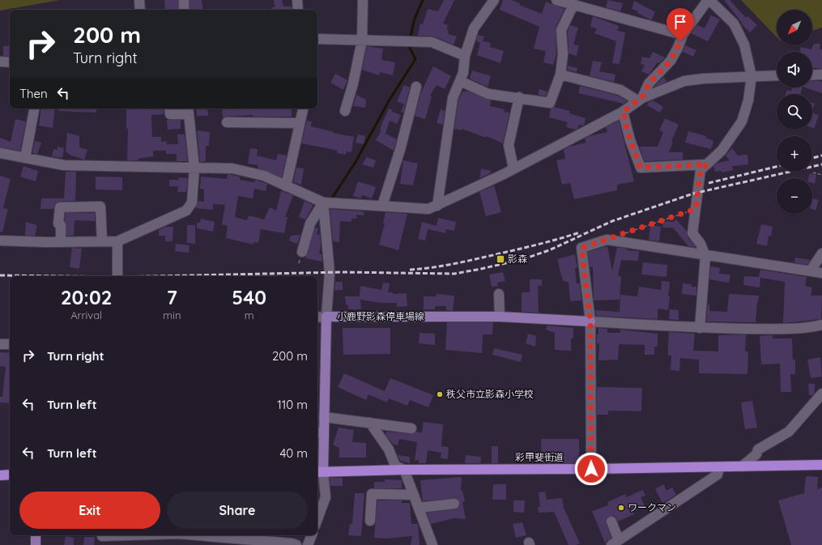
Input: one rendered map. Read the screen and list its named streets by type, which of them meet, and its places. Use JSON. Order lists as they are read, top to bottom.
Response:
{
  "streets": {
    "highway": ["彩甲斐街道"],
    "main road": ["小鹿野影森停車場線"]
  },
  "crossings": [
    ["小鹿野影森停車場線", "彩甲斐街道"]
  ],
  "places": {
    "transit": ["影森"],
    "other": ["秩父市立影森小学校", "ワークマン"]
  },
  "north": "bottom left",
  "page": {
    "map_buttons": ["+", "−"],
    "turn": ["200 m", "Turn right"],
    "then": "Then",
    "eta": [
      "20:02",
      "Arrival",
      "7",
      "min",
      "540",
      "m"
    ],
    "list": [
      {
        "name": "Turn right",
        "value": "200 m"
      },
      {
        "name": "Turn left",
        "value": "110 m"
      },
      {
        "name": "Turn left",
        "value": "40 m"
      }
    ],
    "buttons": ["Exit", "Share"]
  }
}
